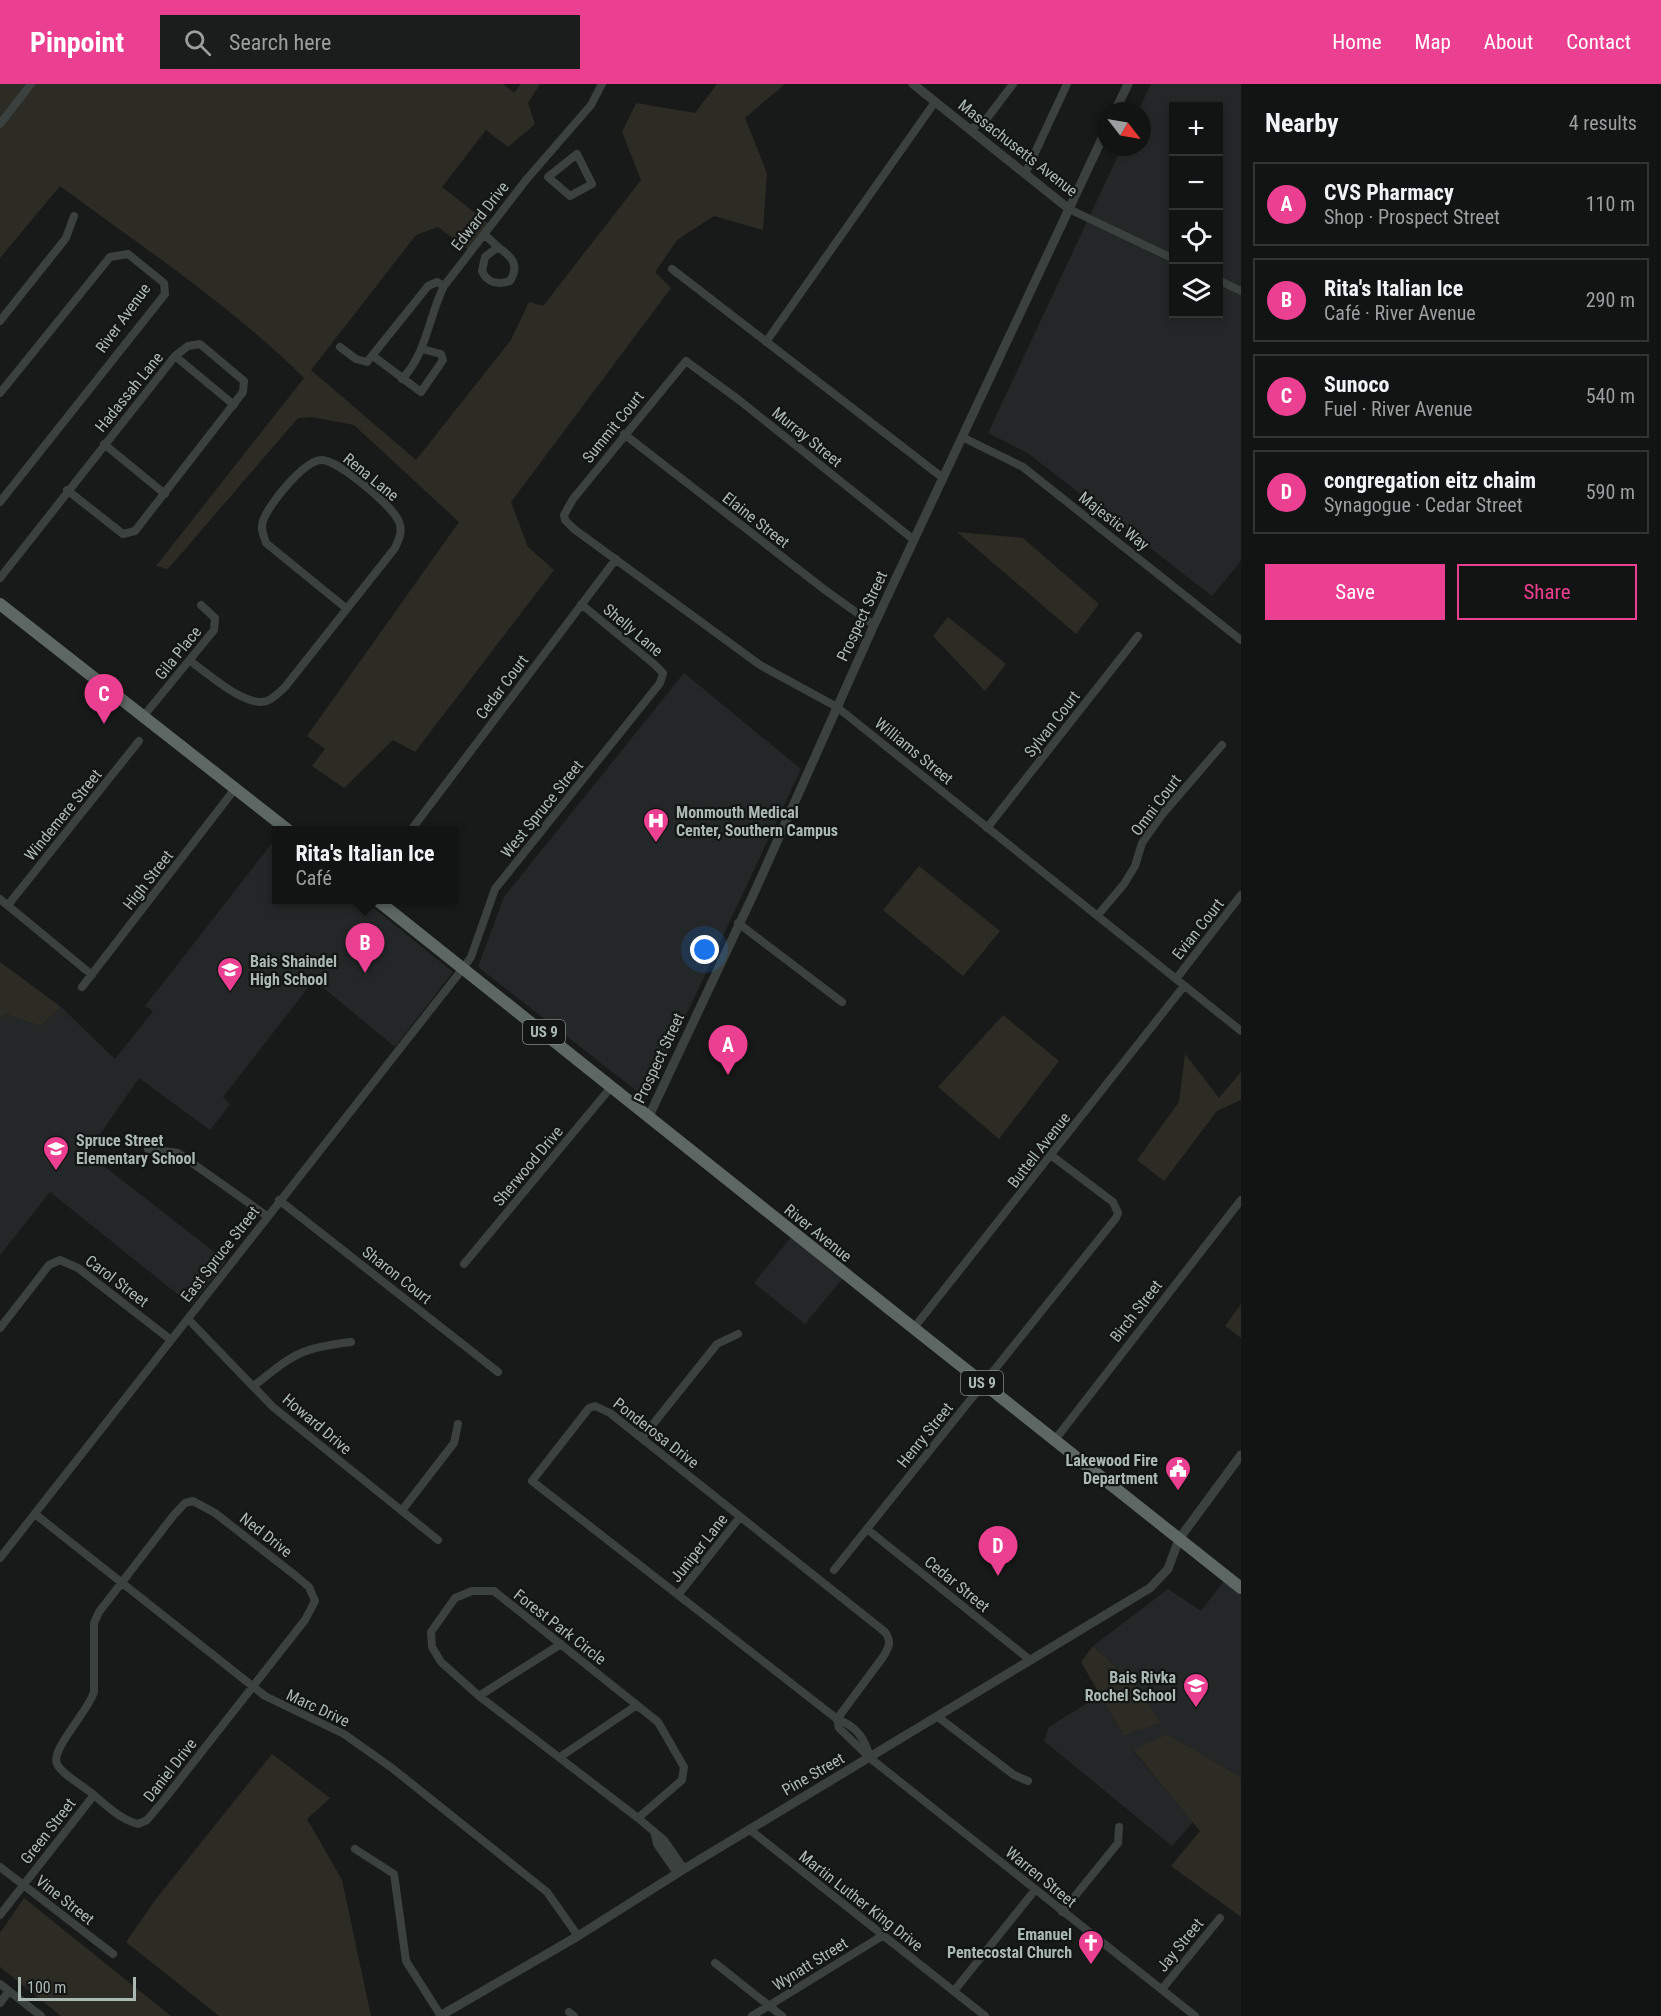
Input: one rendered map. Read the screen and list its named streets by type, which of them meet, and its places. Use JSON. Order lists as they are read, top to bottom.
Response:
{
  "streets": {
    "highway": ["River Avenue", "US 9"],
    "street": [
      "Massachusetts Avenue",
      "Edward Drive",
      "Hadassah Lane",
      "Summit Court",
      "Murray Street",
      "Rena Lane",
      "Elaine Street",
      "Majestic Way",
      "Prospect Street",
      "Shelly Lane",
      "Gila Place",
      "Cedar Court",
      "Sylvan Court",
      "Williams Street",
      "Omni Court",
      "West Spruce Street",
      "Windemere Street",
      "High Street",
      "Evian Court",
      "Buttell Avenue",
      "Sherwood Drive",
      "East Spruce Street",
      "Sharon Court",
      "Carol Street",
      "Birch Street",
      "Howard Drive",
      "Ponderosa Drive",
      "Henry Street",
      "Ned Drive",
      "Juniper Lane",
      "Cedar Street",
      "Forest Park Circle",
      "Marc Drive",
      "Daniel Drive",
      "Pine Street",
      "Green Street",
      "Warren Street",
      "Vine Street",
      "Martin Luther King Drive",
      "Jay Street",
      "Wynatt Street"
    ]
  },
  "crossings": [
    ["Massachusetts Avenue", "Prospect Street"],
    ["River Avenue", "Prospect Street"],
    ["River Avenue", "West Spruce Street"],
    ["River Avenue", "Buttell Avenue"],
    ["River Avenue", "Sherwood Drive"],
    ["River Avenue", "East Spruce Street"],
    ["River Avenue", "Birch Street"],
    ["River Avenue", "Henry Street"],
    ["River Avenue", "Pine Street"],
    ["Summit Court", "Murray Street"],
    ["Summit Court", "Elaine Street"],
    ["Summit Court", "Williams Street"],
    ["Murray Street", "Prospect Street"],
    ["Rena Lane", "Gila Place"],
    ["Elaine Street", "Prospect Street"],
    ["Majestic Way", "Prospect Street"],
    ["Prospect Street", "Williams Street"],
    ["Shelly Lane", "Cedar Court"],
    ["Shelly Lane", "West Spruce Street"],
    ["Cedar Court", "Williams Street"],
    ["Sylvan Court", "Williams Street"],
    ["Williams Street", "Omni Court"],
    ["Williams Street", "Evian Court"],
    ["Williams Street", "Buttell Avenue"],
    ["West Spruce Street", "East Spruce Street"],
    ["Buttell Avenue", "Henry Street"],
    ["East Spruce Street", "Sharon Court"],
    ["East Spruce Street", "Carol Street"],
    ["East Spruce Street", "Howard Drive"],
    ["East Spruce Street", "Marc Drive"],
    ["Ponderosa Drive", "Juniper Lane"],
    ["Ponderosa Drive", "Pine Street"],
    ["Ponderosa Drive", "Warren Street"],
    ["Henry Street", "Cedar Street"],
    ["Ned Drive", "Marc Drive"],
    ["Ned Drive", "Daniel Drive"],
    ["Cedar Street", "Pine Street"],
    ["Forest Park Circle", "Pine Street"],
    ["Marc Drive", "Daniel Drive"],
    ["Marc Drive", "Pine Street"],
    ["Daniel Drive", "Green Street"],
    ["Pine Street", "Warren Street"],
    ["Pine Street", "Martin Luther King Drive"],
    ["Green Street", "Vine Street"],
    ["Warren Street", "Jay Street"],
    ["Martin Luther King Drive", "Wynatt Street"]
  ],
  "places": {
    "hospital": ["Monmouth Medical Center, Southern Campus"],
    "school or university": ["Bais Shaindel High School", "Spruce Street Elementary School", "Bais Rivka Rochel School"],
    "public building": ["Lakewood Fire Department"],
    "church": ["Emanuel Pentecostal Church"]
  },
  "scale_bar": "100 m",
  "north": "bottom right",
  "page": {
    "header": "Pinpoint",
    "search": "Search here",
    "nav": [
      "Home",
      "Map",
      "About",
      "Contact"
    ],
    "heading": ["Nearby", "4 results"],
    "map_buttons": ["+", "−"],
    "list": [
      {
        "mark": "A",
        "name": "CVS Pharmacy",
        "note": "Shop · Prospect Street",
        "value": "110 m"
      },
      {
        "mark": "B",
        "name": "Rita's Italian Ice",
        "note": "Café · River Avenue",
        "value": "290 m"
      },
      {
        "mark": "C",
        "name": "Sunoco",
        "note": "Fuel · River Avenue",
        "value": "540 m"
      },
      {
        "mark": "D",
        "name": "congregation eitz chaim",
        "note": "Synagogue · Cedar Street",
        "value": "590 m"
      }
    ],
    "buttons": ["Save", "Share"],
    "pins": [
      "C",
      "B",
      "A",
      "D"
    ],
    "popup": ["Rita's Italian Ice", "Café"],
    "scale": "100 m"
  }
}
